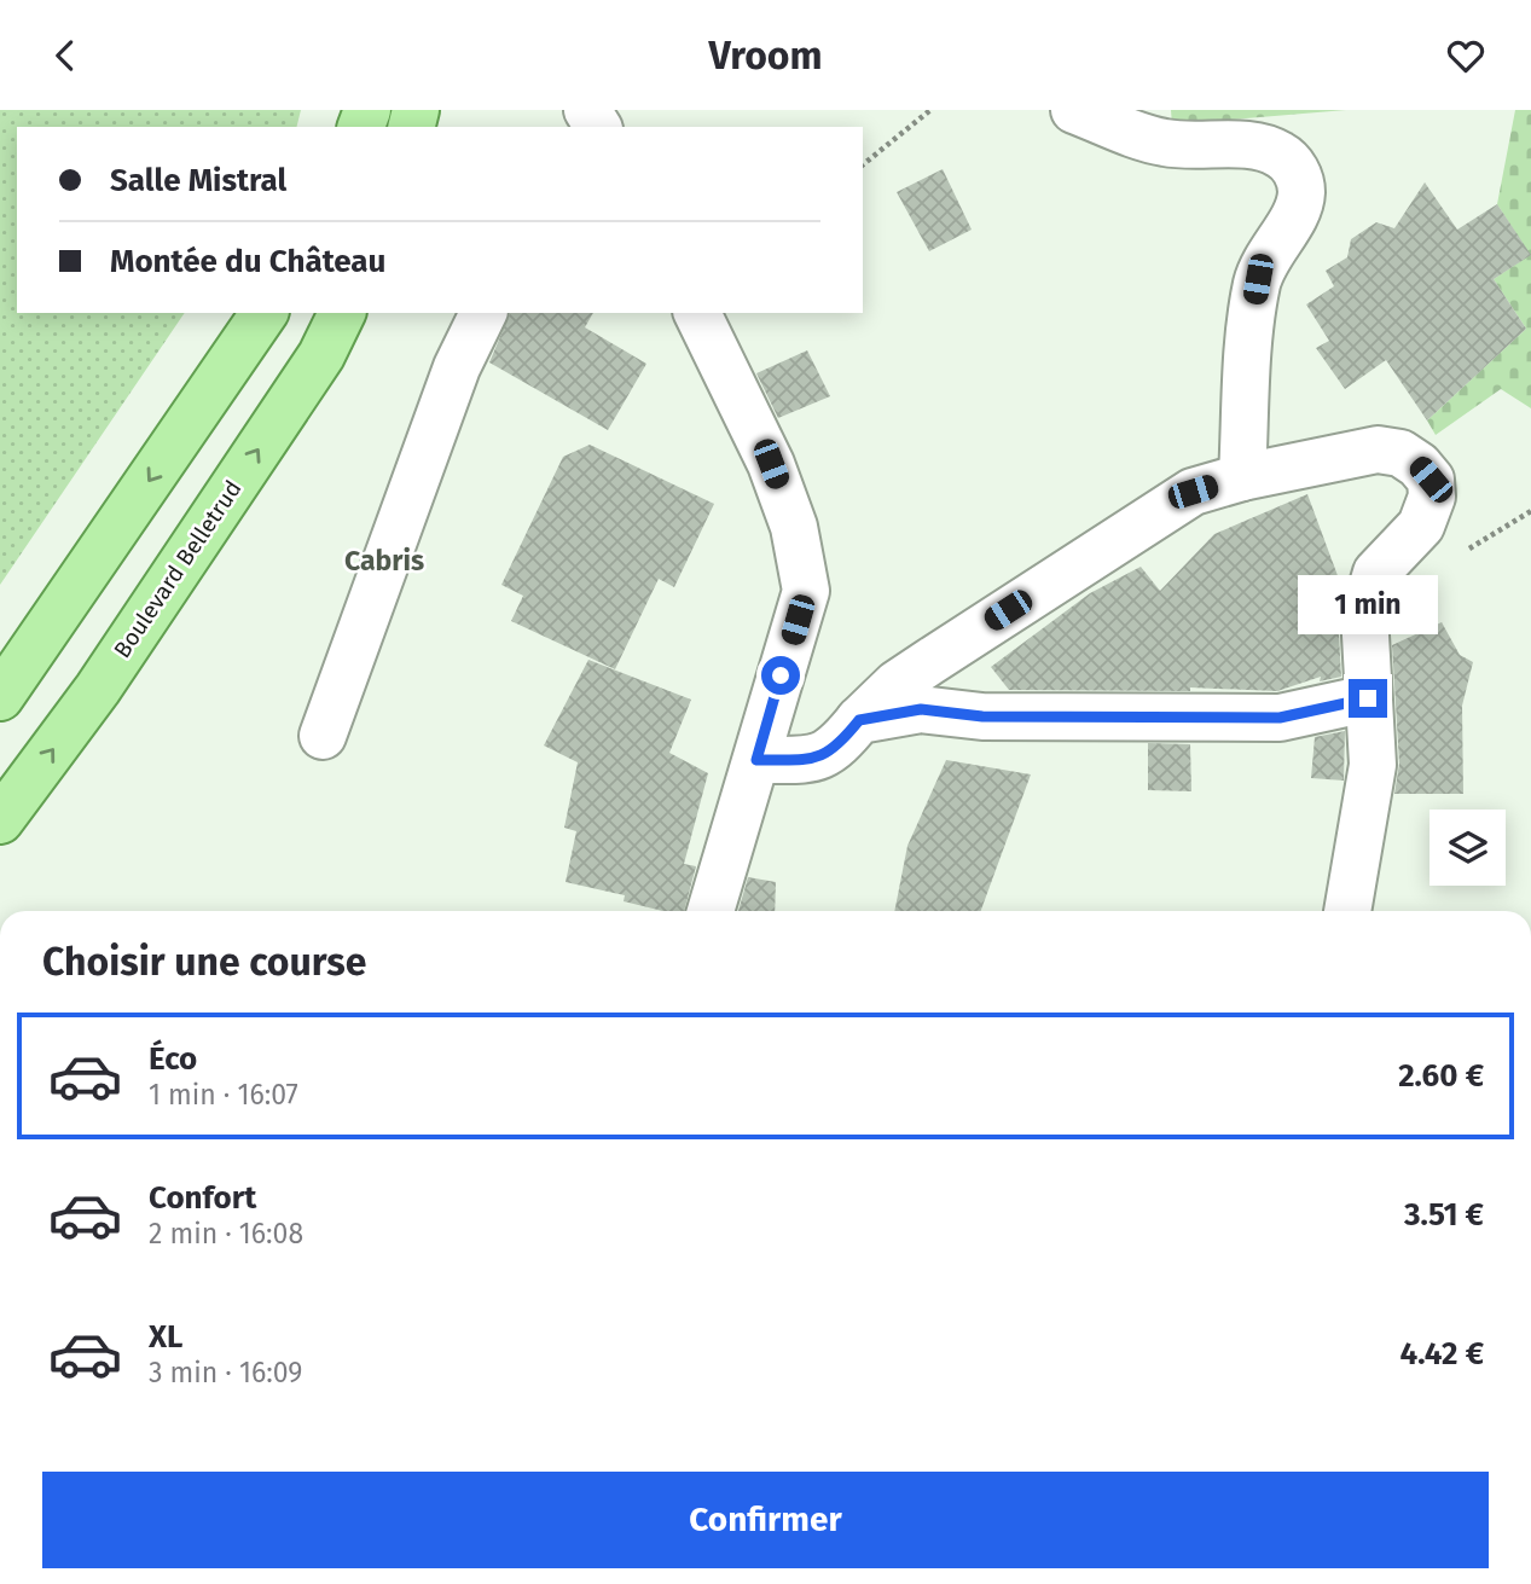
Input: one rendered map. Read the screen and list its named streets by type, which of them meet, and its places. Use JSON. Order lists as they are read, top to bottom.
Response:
{
  "streets": {
    "main road": ["Boulevard Belletrud"]
  },
  "districts": ["Cabris"],
  "page": {
    "header": "Vroom",
    "banner": ["Salle Mistral", "Montée du Château"],
    "bubble": "1 min",
    "heading": "Choisir une course",
    "list": [
      {
        "name": "Éco",
        "note": "1 min · 16:07",
        "value": "2.60 €"
      },
      {
        "name": "Confort",
        "note": "2 min · 16:08",
        "value": "3.51 €"
      },
      {
        "name": "XL",
        "note": "3 min · 16:09",
        "value": "4.42 €"
      }
    ],
    "buttons": "Confirmer"
  }
}
